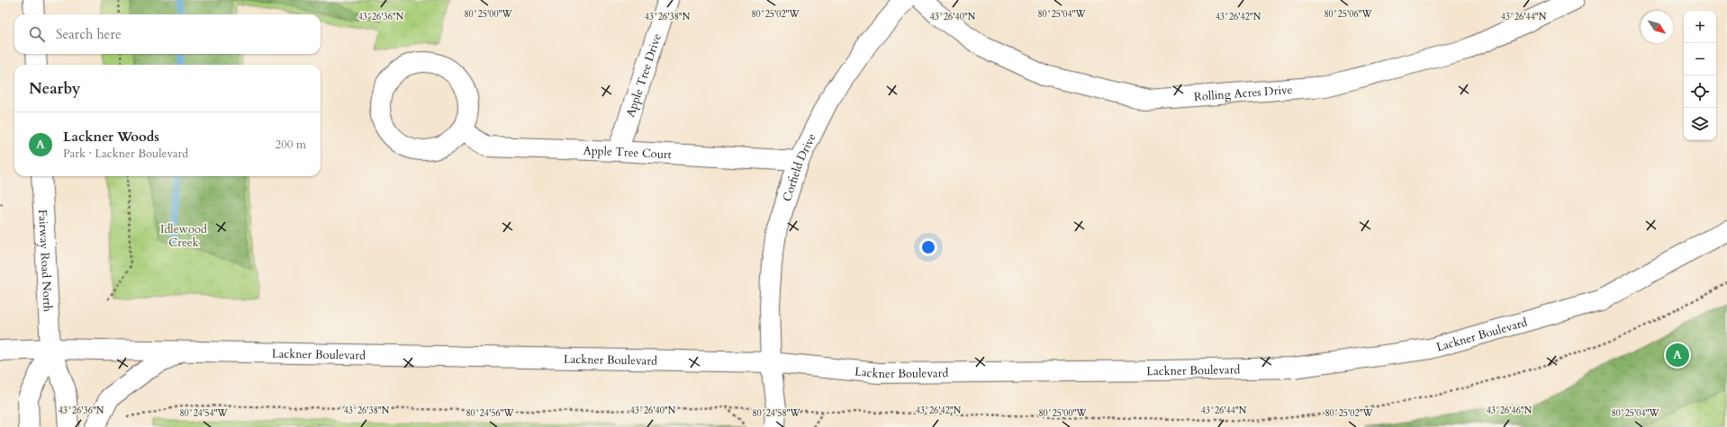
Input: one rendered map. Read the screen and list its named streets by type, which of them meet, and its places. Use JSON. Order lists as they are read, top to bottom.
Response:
{
  "streets": {
    "main road": [
      "Apple Tree Drive",
      "Rolling Acres Drive",
      "Apple Tree Court",
      "Corfield Drive",
      "Fairway Road North",
      "Lackner Boulevard"
    ]
  },
  "crossings": [
    ["Apple Tree Drive", "Apple Tree Court"],
    ["Apple Tree Court", "Corfield Drive"],
    ["Corfield Drive", "Lackner Boulevard"],
    ["Fairway Road North", "Lackner Boulevard"]
  ],
  "parks": ["Idlewood Creek"],
  "north": "bottom right",
  "page": {
    "map_buttons": ["+", "−"],
    "search": "Search here",
    "heading": "Nearby",
    "list": [
      {
        "mark": "A",
        "name": "Lackner Woods",
        "note": "Park · Lackner Boulevard",
        "value": "200 m"
      }
    ],
    "pins": "A"
  },
  "coordinates": [
    "80°25'00\"W",
    "80°25'02\"W",
    "80°25'04\"W",
    "80°25'06\"W",
    "43°26'36\"N",
    "43°26'38\"N",
    "43°26'42\"N",
    "43°26'44\"N",
    "43°26'40\"N",
    "43°26'46\"N",
    "80°24'54\"W",
    "80°24'56\"W",
    "80°24'58\"W"
  ]
}
